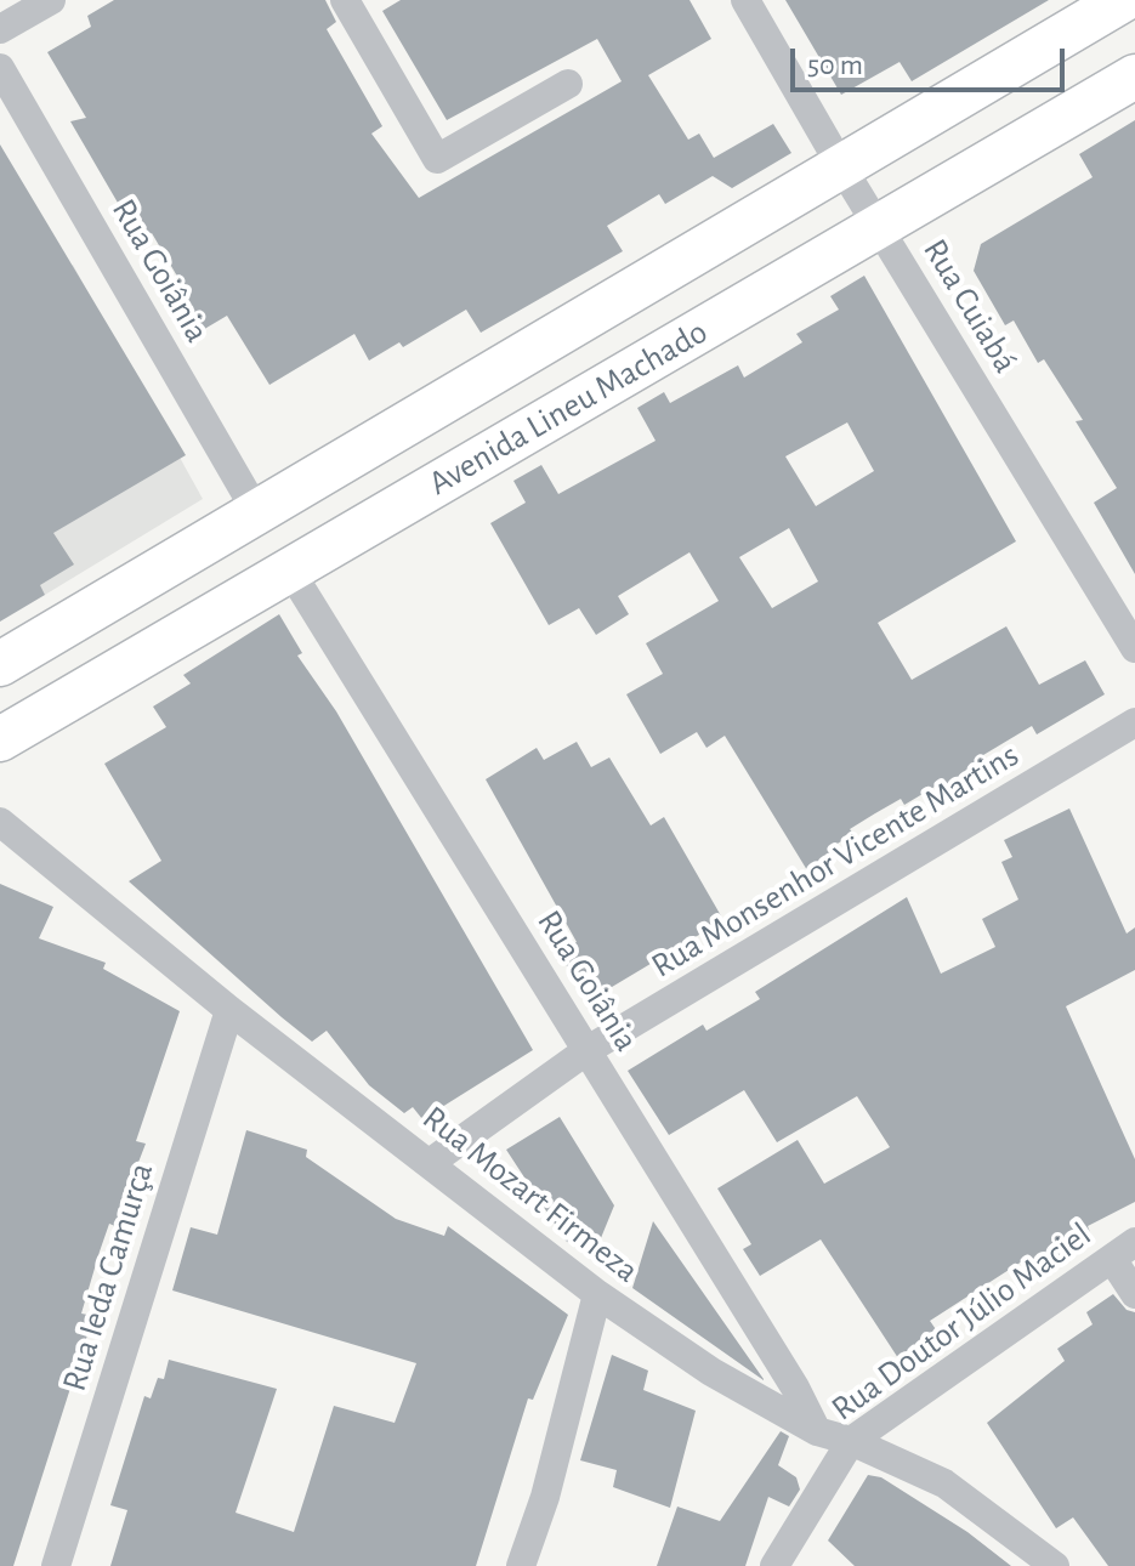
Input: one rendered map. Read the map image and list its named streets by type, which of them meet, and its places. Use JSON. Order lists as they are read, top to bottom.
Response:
{
  "streets": {
    "street": [
      "Rua Goiânia",
      "Rua Cuiabá",
      "Avenida Lineu Machado",
      "Rua Monsenhor Vicente Martins",
      "Rua Mozart Firmeza",
      "Rua Ieda Camurça",
      "Rua Doutor Júlio Maciel"
    ]
  },
  "crossings": [
    ["Rua Goiânia", "Avenida Lineu Machado"],
    ["Rua Goiânia", "Rua Monsenhor Vicente Martins"],
    ["Rua Goiânia", "Rua Mozart Firmeza"],
    ["Rua Cuiabá", "Avenida Lineu Machado"],
    ["Rua Monsenhor Vicente Martins", "Rua Mozart Firmeza"],
    ["Rua Mozart Firmeza", "Rua Ieda Camurça"],
    ["Rua Mozart Firmeza", "Rua Doutor Júlio Maciel"]
  ],
  "scale_bar": "50 m"
}
